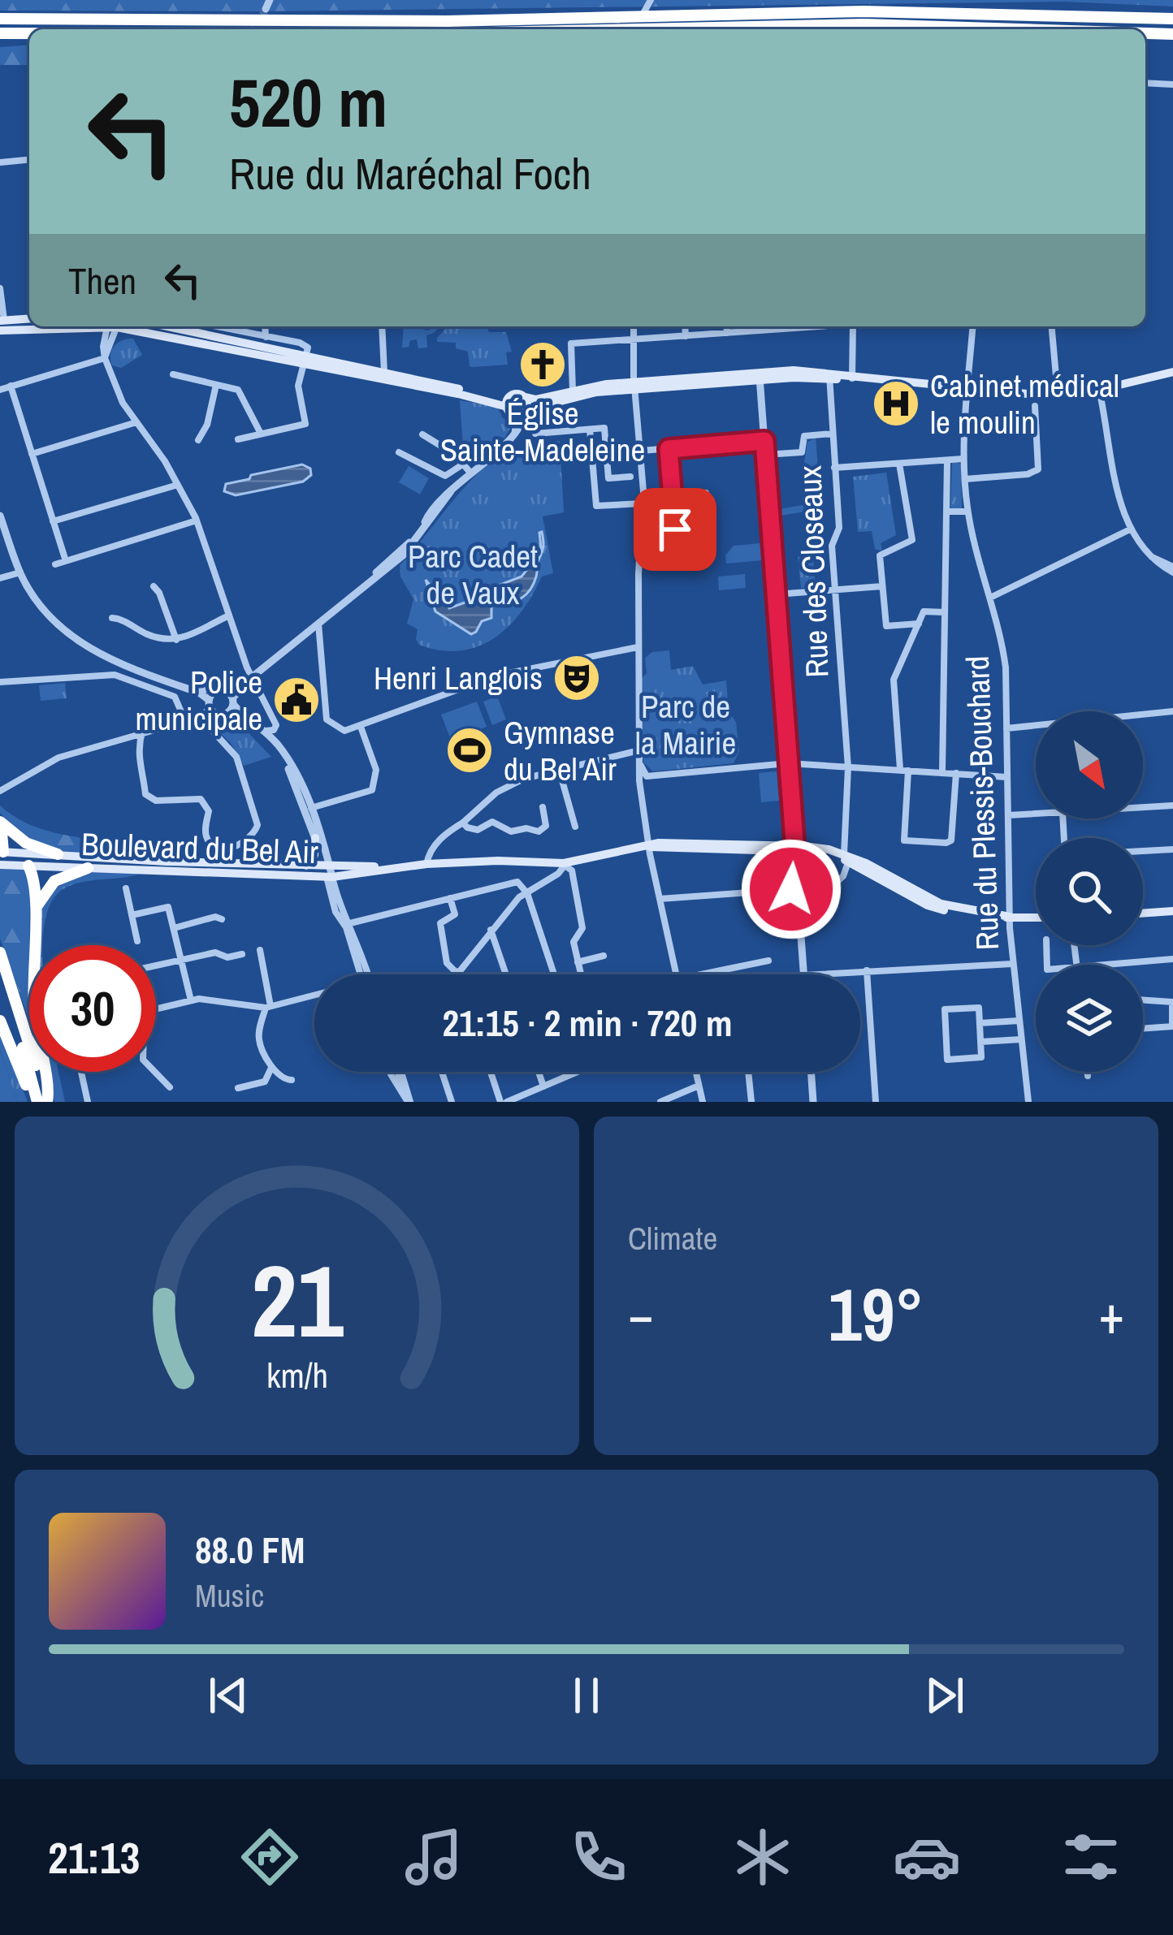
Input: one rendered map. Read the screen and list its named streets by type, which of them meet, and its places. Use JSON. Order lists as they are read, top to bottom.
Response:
{
  "streets": {
    "main road": ["Boulevard du Bel Air"],
    "street": ["Rue des Closeaux", "Rue du Plessis-Bouchard"]
  },
  "crossings": [
    ["Rue des Closeaux", "Boulevard du Bel Air"],
    ["Rue du Plessis-Bouchard", "Boulevard du Bel Air"]
  ],
  "parks": ["Parc Cadet de Vaux", "Parc de la Mairie"],
  "places": {
    "church": ["Église Sainte-Madeleine"],
    "hospital": ["Cabinet médical le moulin"],
    "theatre": ["Henri Langlois"],
    "public building": ["Police municipale"],
    "sports": ["Gymnase du Bel Air"]
  },
  "north": "bottom right",
  "page": {
    "turn": ["520 m", "Rue du Maréchal Foch"],
    "then": "Then",
    "limit": "30",
    "trip": "21:15 · 2 min · 720 m",
    "tile": "Climate",
    "heat": ["−", "19°", "+"],
    "song": ["88.0 FM", "Music"],
    "tabs": "21:13",
    "gauge": ["21", "km/h"]
  }
}
